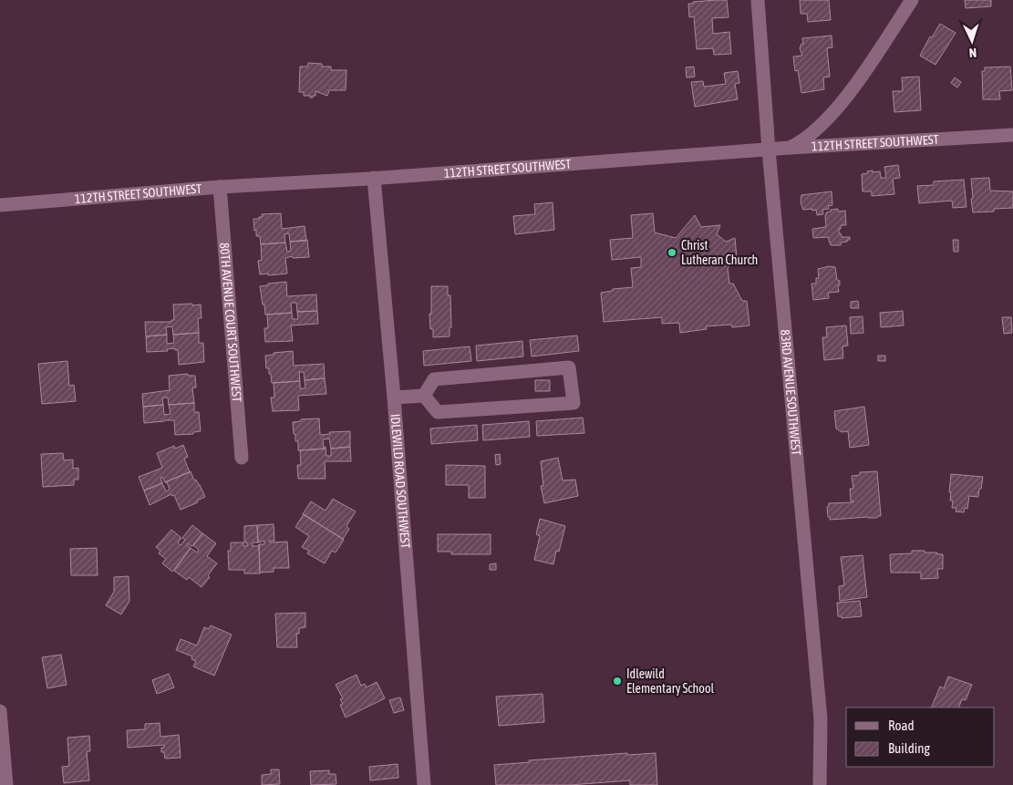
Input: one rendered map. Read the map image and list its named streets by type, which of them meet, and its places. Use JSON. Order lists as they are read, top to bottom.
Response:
{
  "streets": {
    "street": [
      "112TH STREET SOUTHWEST",
      "80TH AVENUE COURT SOUTHWEST",
      "83RD AVENUE SOUTHWEST",
      "IDLEWILD ROAD SOUTHWEST"
    ]
  },
  "crossings": [
    ["112TH STREET SOUTHWEST", "80TH AVENUE COURT SOUTHWEST"],
    ["112TH STREET SOUTHWEST", "83RD AVENUE SOUTHWEST"],
    ["112TH STREET SOUTHWEST", "IDLEWILD ROAD SOUTHWEST"]
  ],
  "places": ["Christ Lutheran Church", "Idlewild Elementary School"],
  "legend": ["Road", "Building"],
  "north": "bottom"
}
